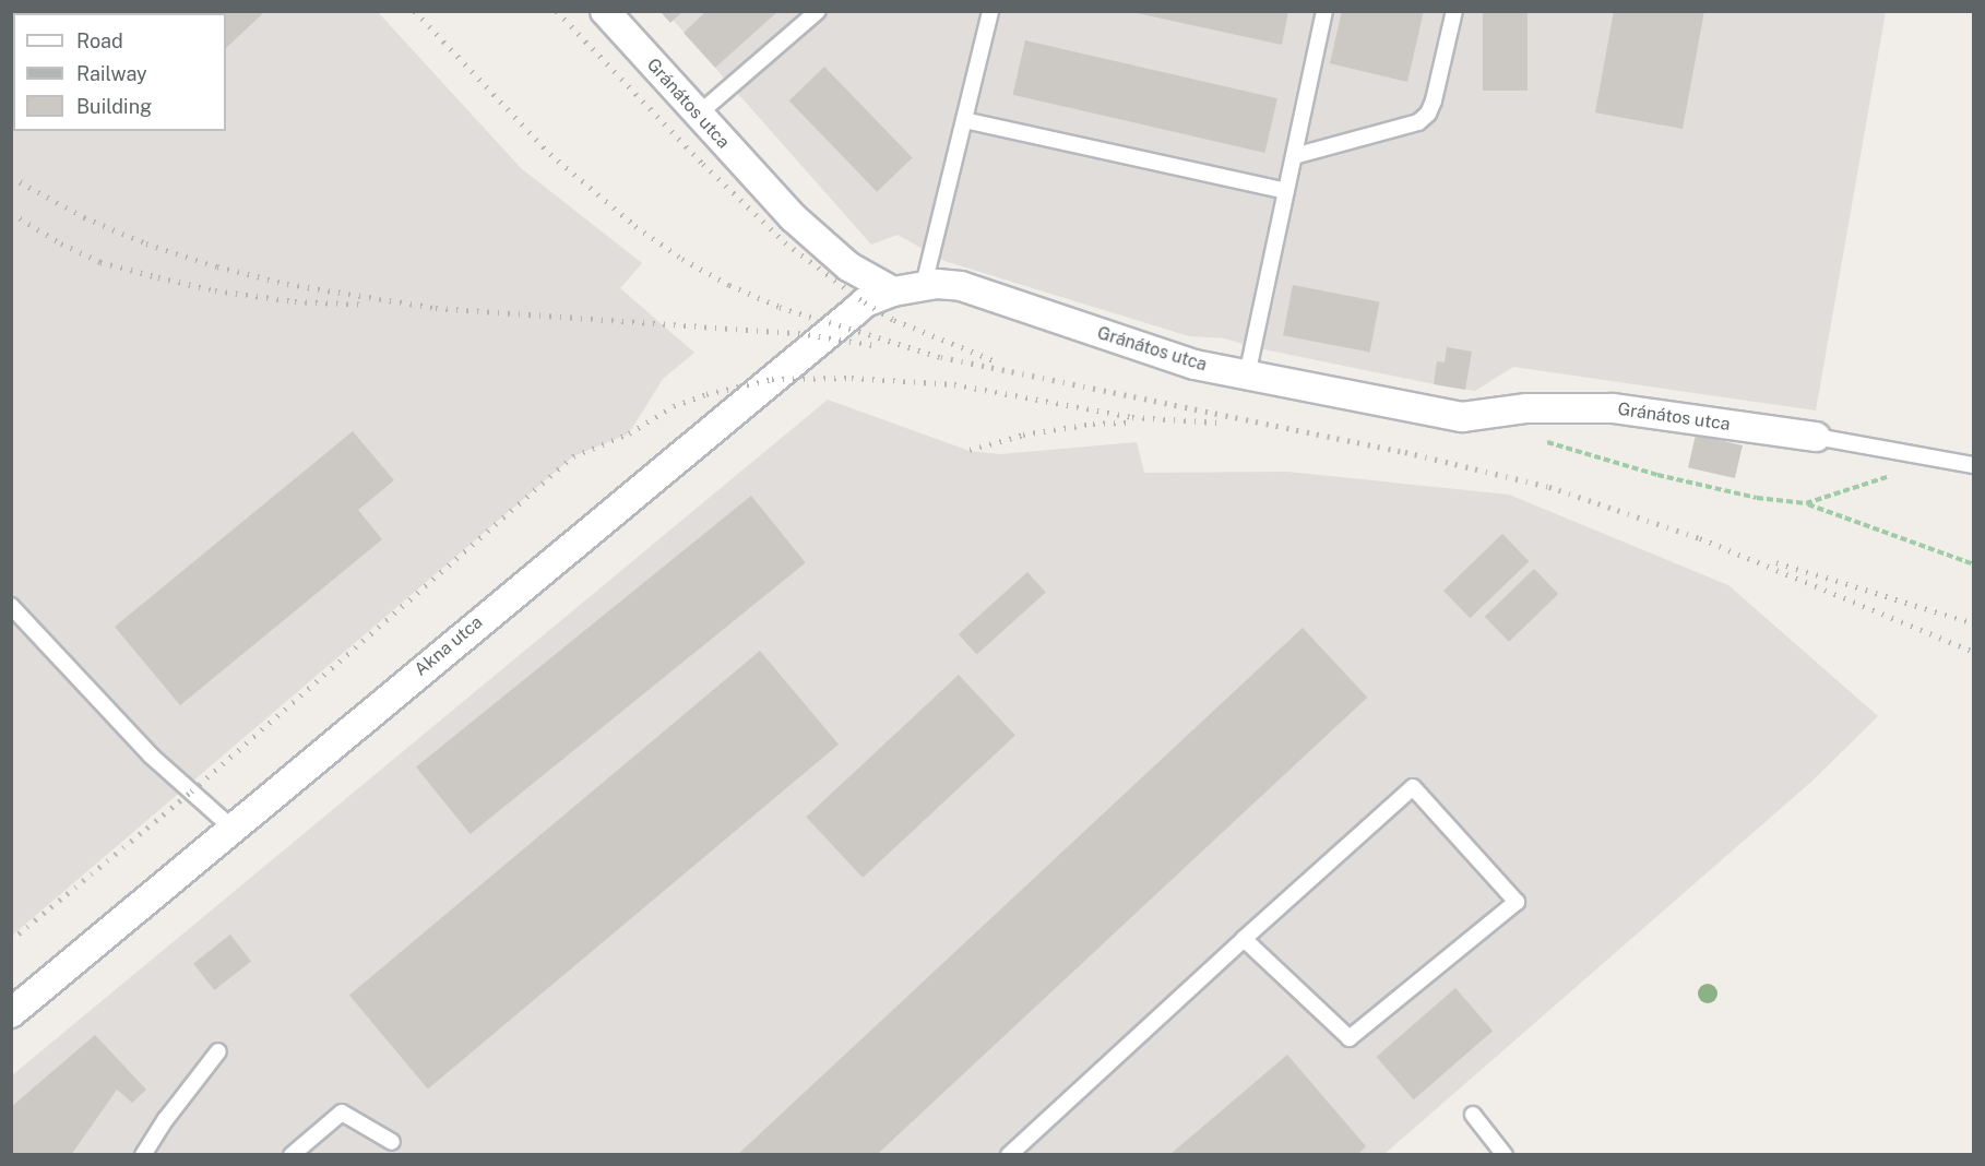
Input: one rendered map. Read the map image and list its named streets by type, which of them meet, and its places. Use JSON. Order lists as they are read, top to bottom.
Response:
{
  "streets": {
    "street": ["Gránátos utca", "Akna utca"]
  },
  "crossings": [
    ["Gránátos utca", "Akna utca"]
  ],
  "legend": ["Road", "Railway", "Building"]
}
